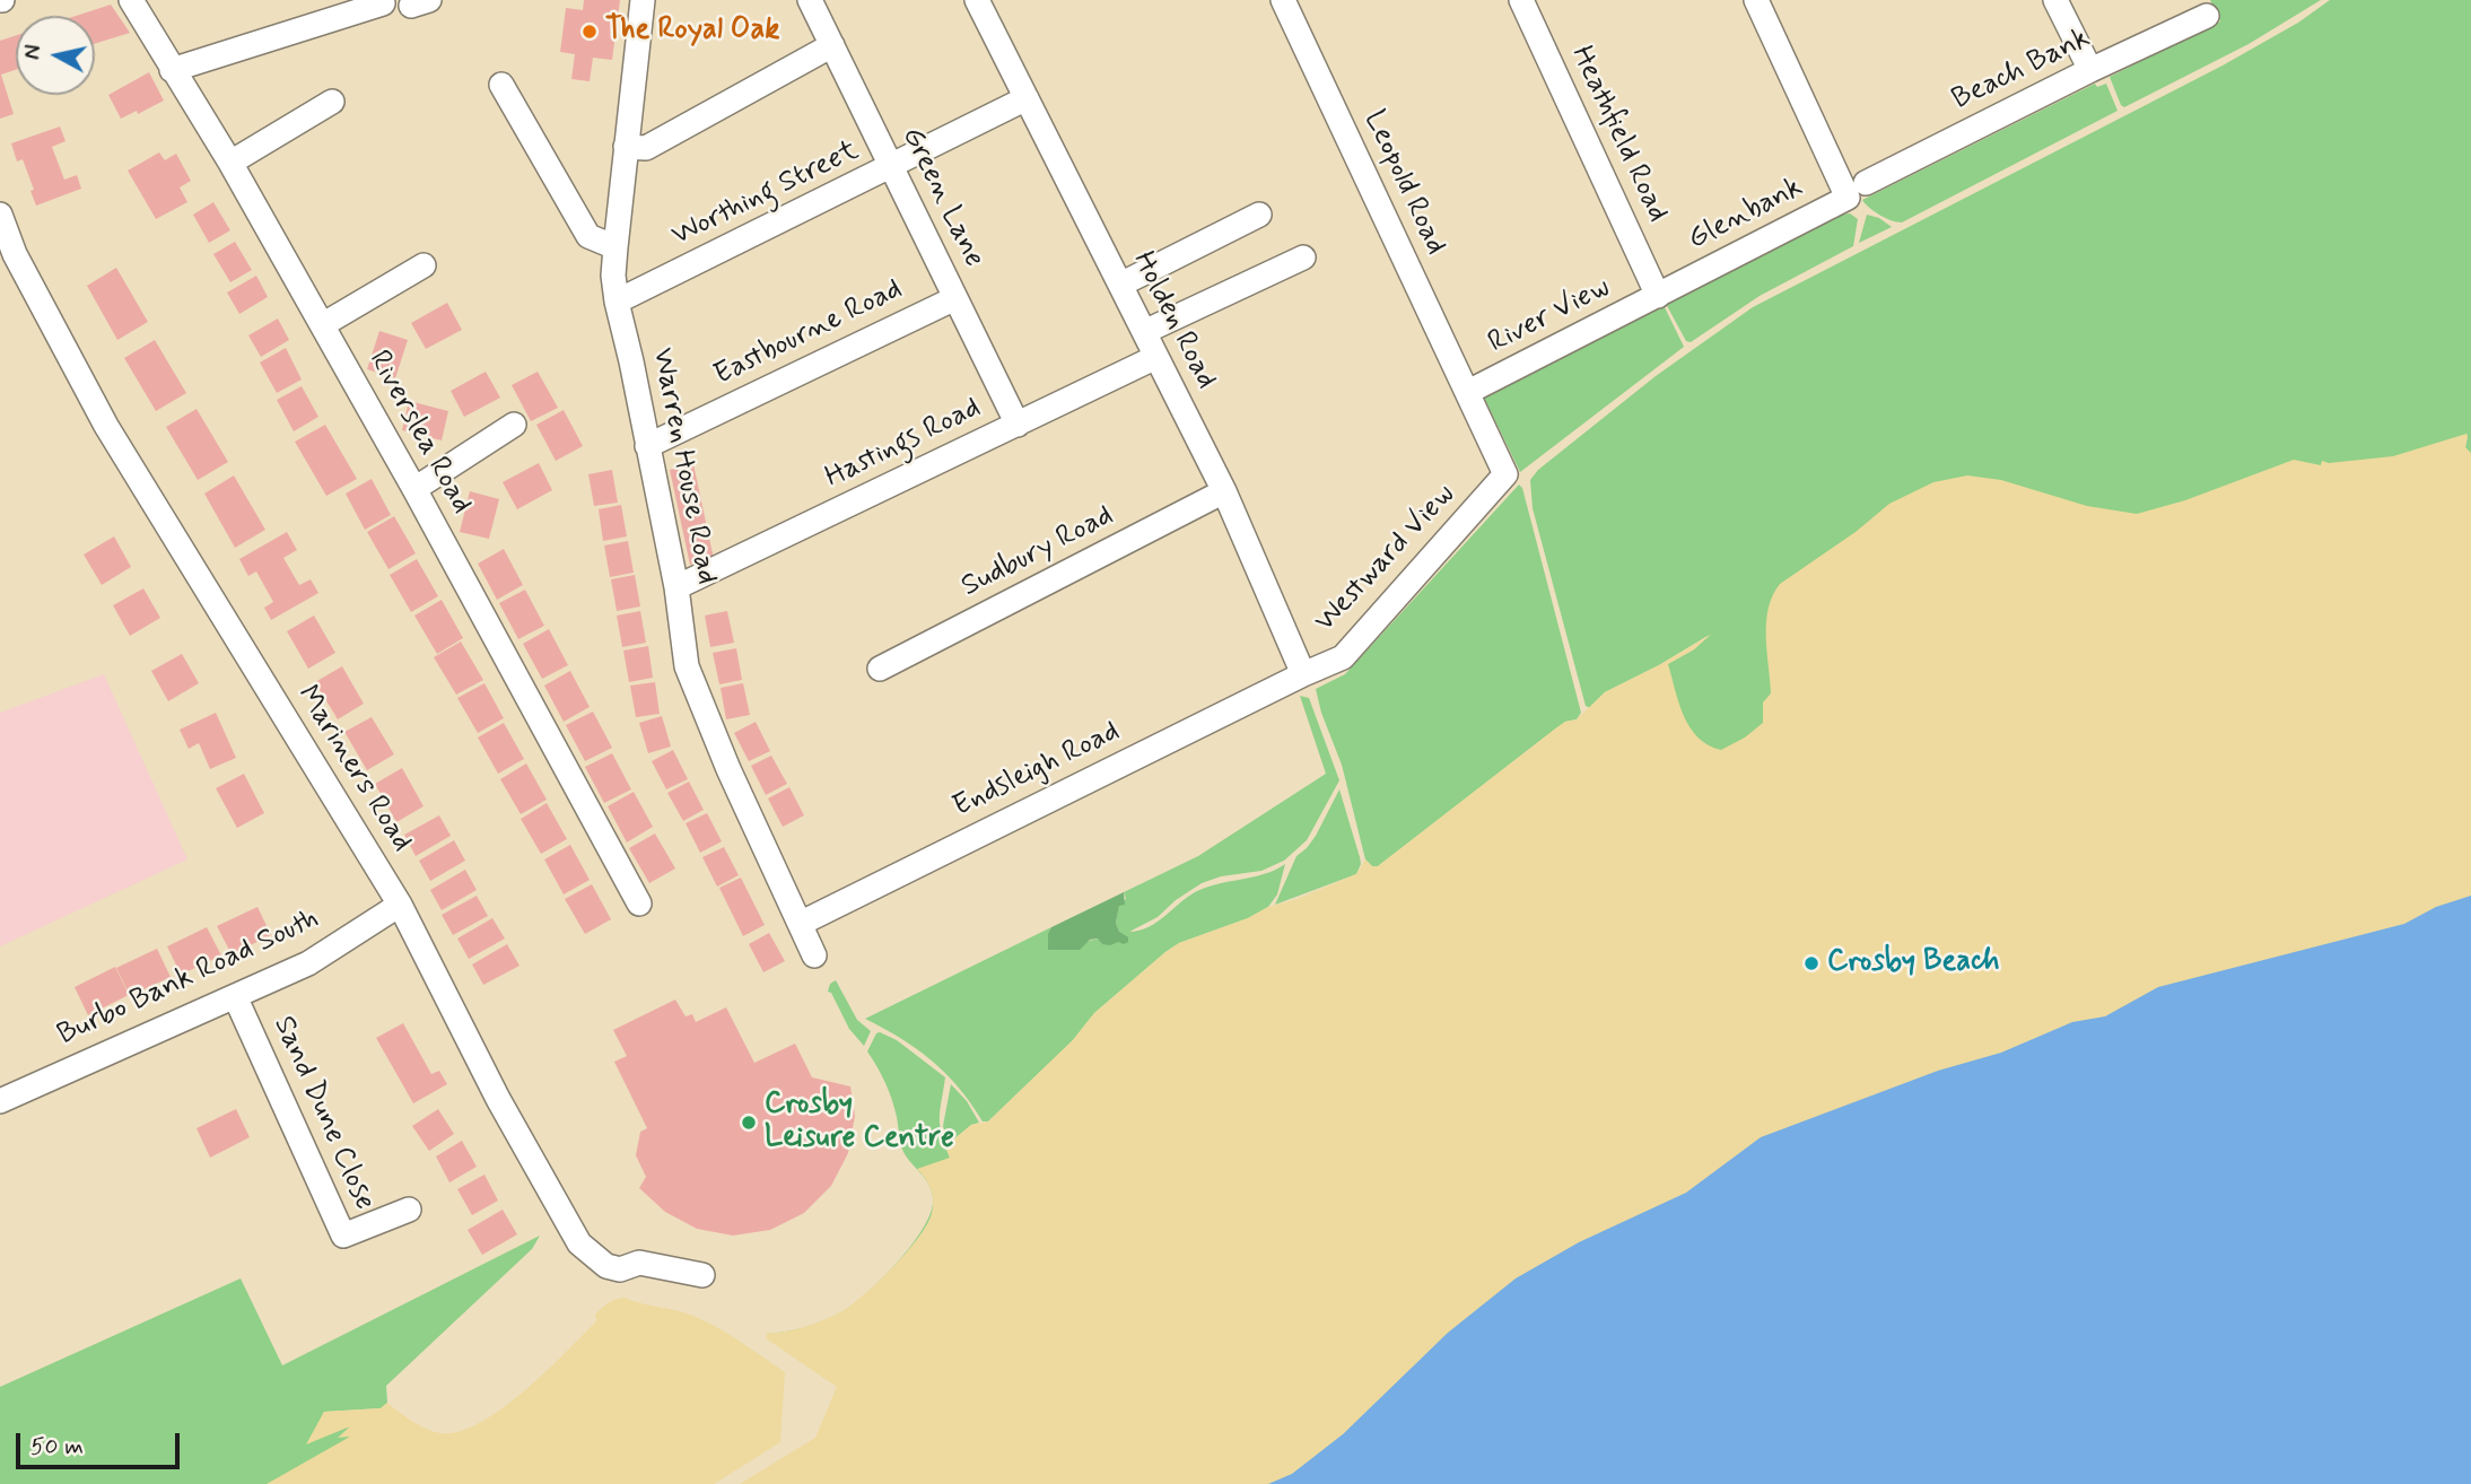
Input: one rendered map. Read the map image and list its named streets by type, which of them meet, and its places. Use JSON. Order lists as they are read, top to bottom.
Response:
{
  "streets": {
    "street": [
      "Beach Bank",
      "Heathfield Road",
      "Leopold Road",
      "Worthing Street",
      "Green Lane",
      "Glenbank",
      "River View",
      "Holden Road",
      "Eastbourne Road",
      "Riverslea Road",
      "Hastings Road",
      "Warren House Road",
      "Sudbury Road",
      "Westward View",
      "Mariners Road",
      "Endsleigh Road",
      "Burbo Bank Road South",
      "Sand Dune Close"
    ]
  },
  "crossings": [
    ["Heathfield Road", "Glenbank"],
    ["Heathfield Road", "River View"],
    ["Leopold Road", "River View"],
    ["Leopold Road", "Westward View"],
    ["Worthing Street", "Green Lane"],
    ["Worthing Street", "Holden Road"],
    ["Worthing Street", "Warren House Road"],
    ["Green Lane", "Eastbourne Road"],
    ["Green Lane", "Hastings Road"],
    ["Glenbank", "River View"],
    ["Holden Road", "Hastings Road"],
    ["Holden Road", "Sudbury Road"],
    ["Holden Road", "Westward View"],
    ["Holden Road", "Endsleigh Road"],
    ["Eastbourne Road", "Warren House Road"],
    ["Hastings Road", "Warren House Road"],
    ["Warren House Road", "Endsleigh Road"],
    ["Westward View", "Endsleigh Road"],
    ["Mariners Road", "Burbo Bank Road South"],
    ["Burbo Bank Road South", "Sand Dune Close"]
  ],
  "places": ["The Royal Oak", "Crosby Beach", "Crosby Leisure Centre"],
  "scale_bar": "50 m",
  "north": "left"
}
